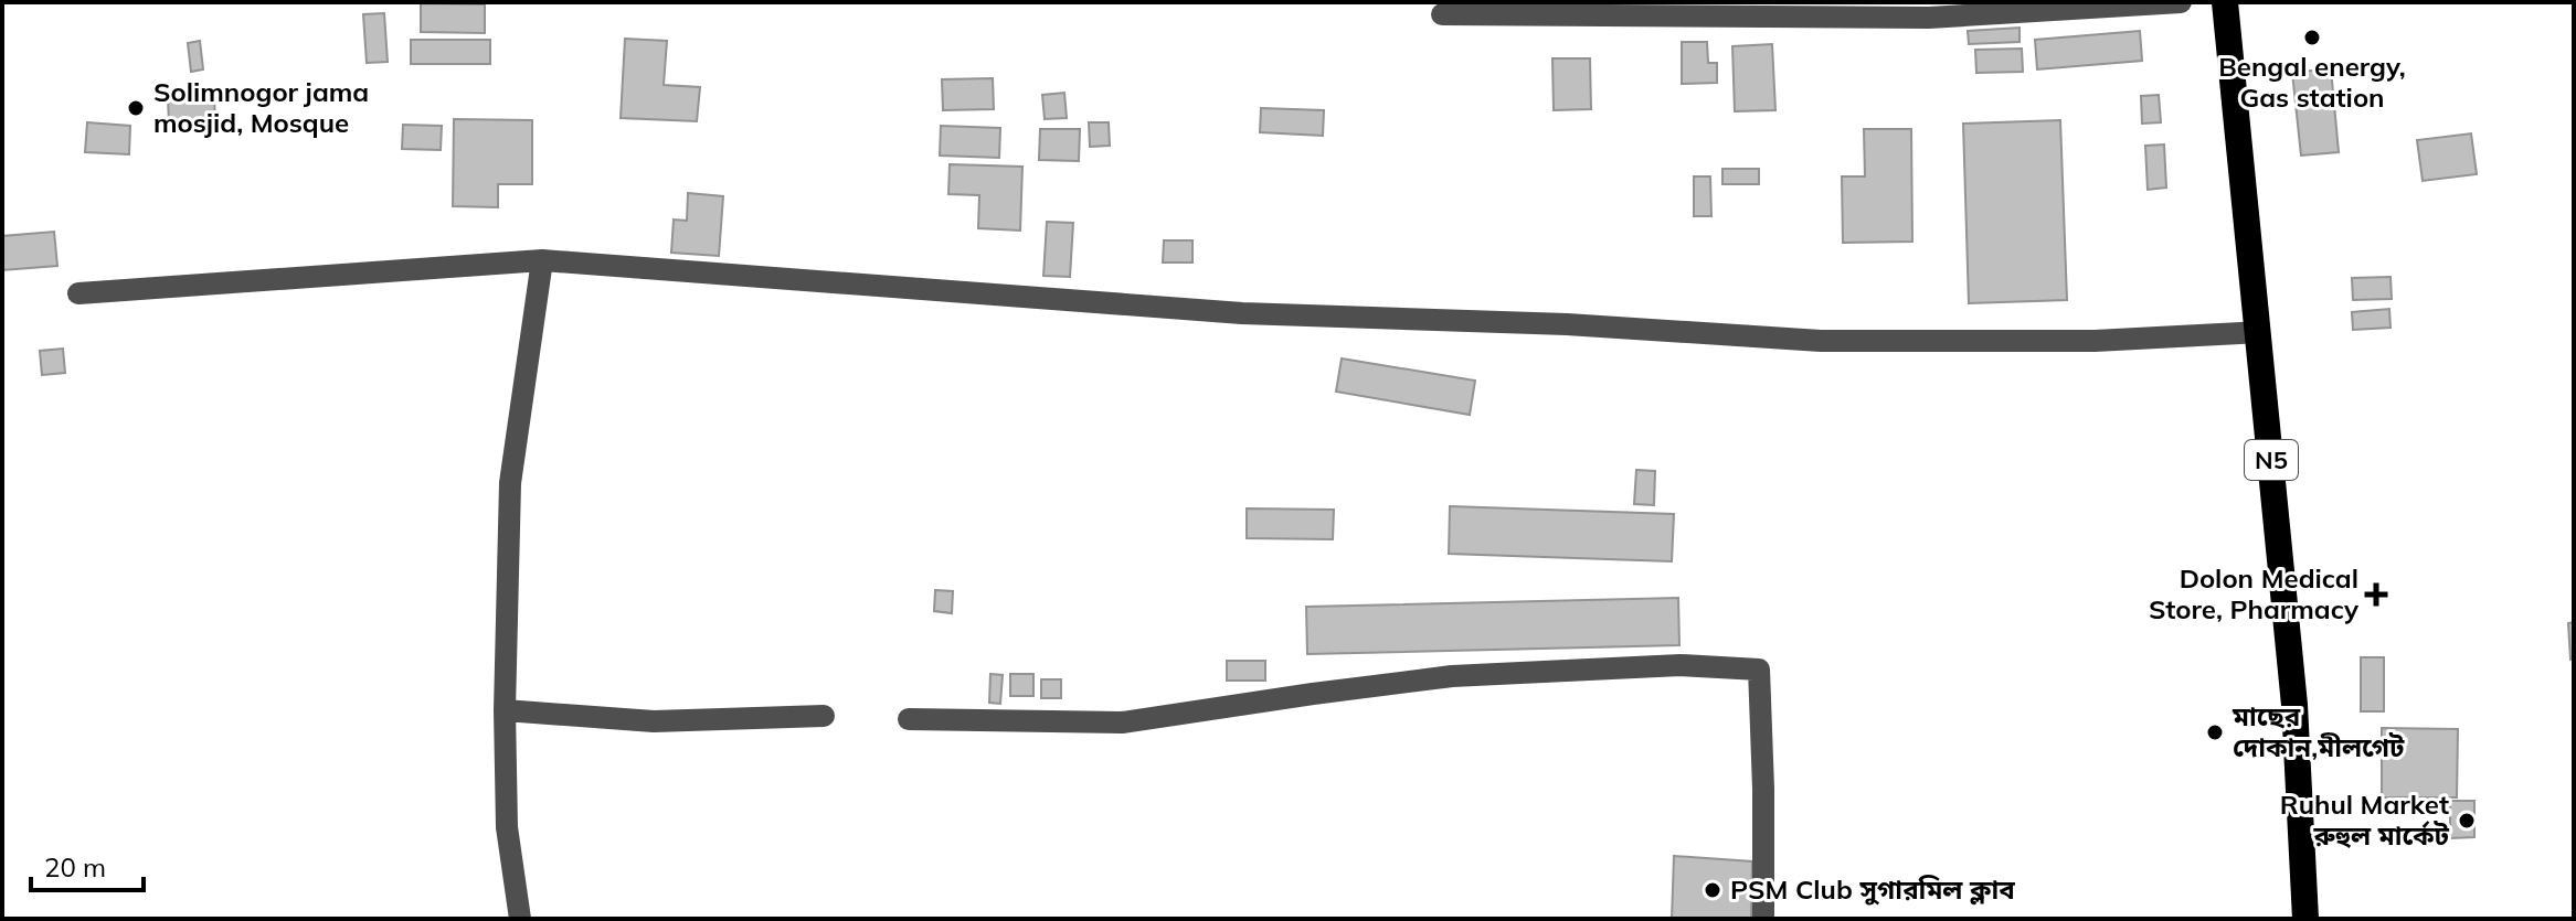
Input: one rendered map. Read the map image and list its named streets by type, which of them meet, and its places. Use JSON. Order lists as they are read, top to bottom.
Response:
{
  "streets": {
    "highway": ["N5"]
  },
  "places": {
    "other": [
      "Bengal energy, Gas station",
      "Solimnogor jama mosjid, Mosque",
      "মাছের দোকান,মীলগেট",
      "Ruhul Market রুহুল মার্কেট",
      "PSM Club সুগারমিল ক্লাব"
    ],
    "health": ["Dolon Medical Store, Pharmacy"]
  },
  "scale_bar": "20 m"
}
